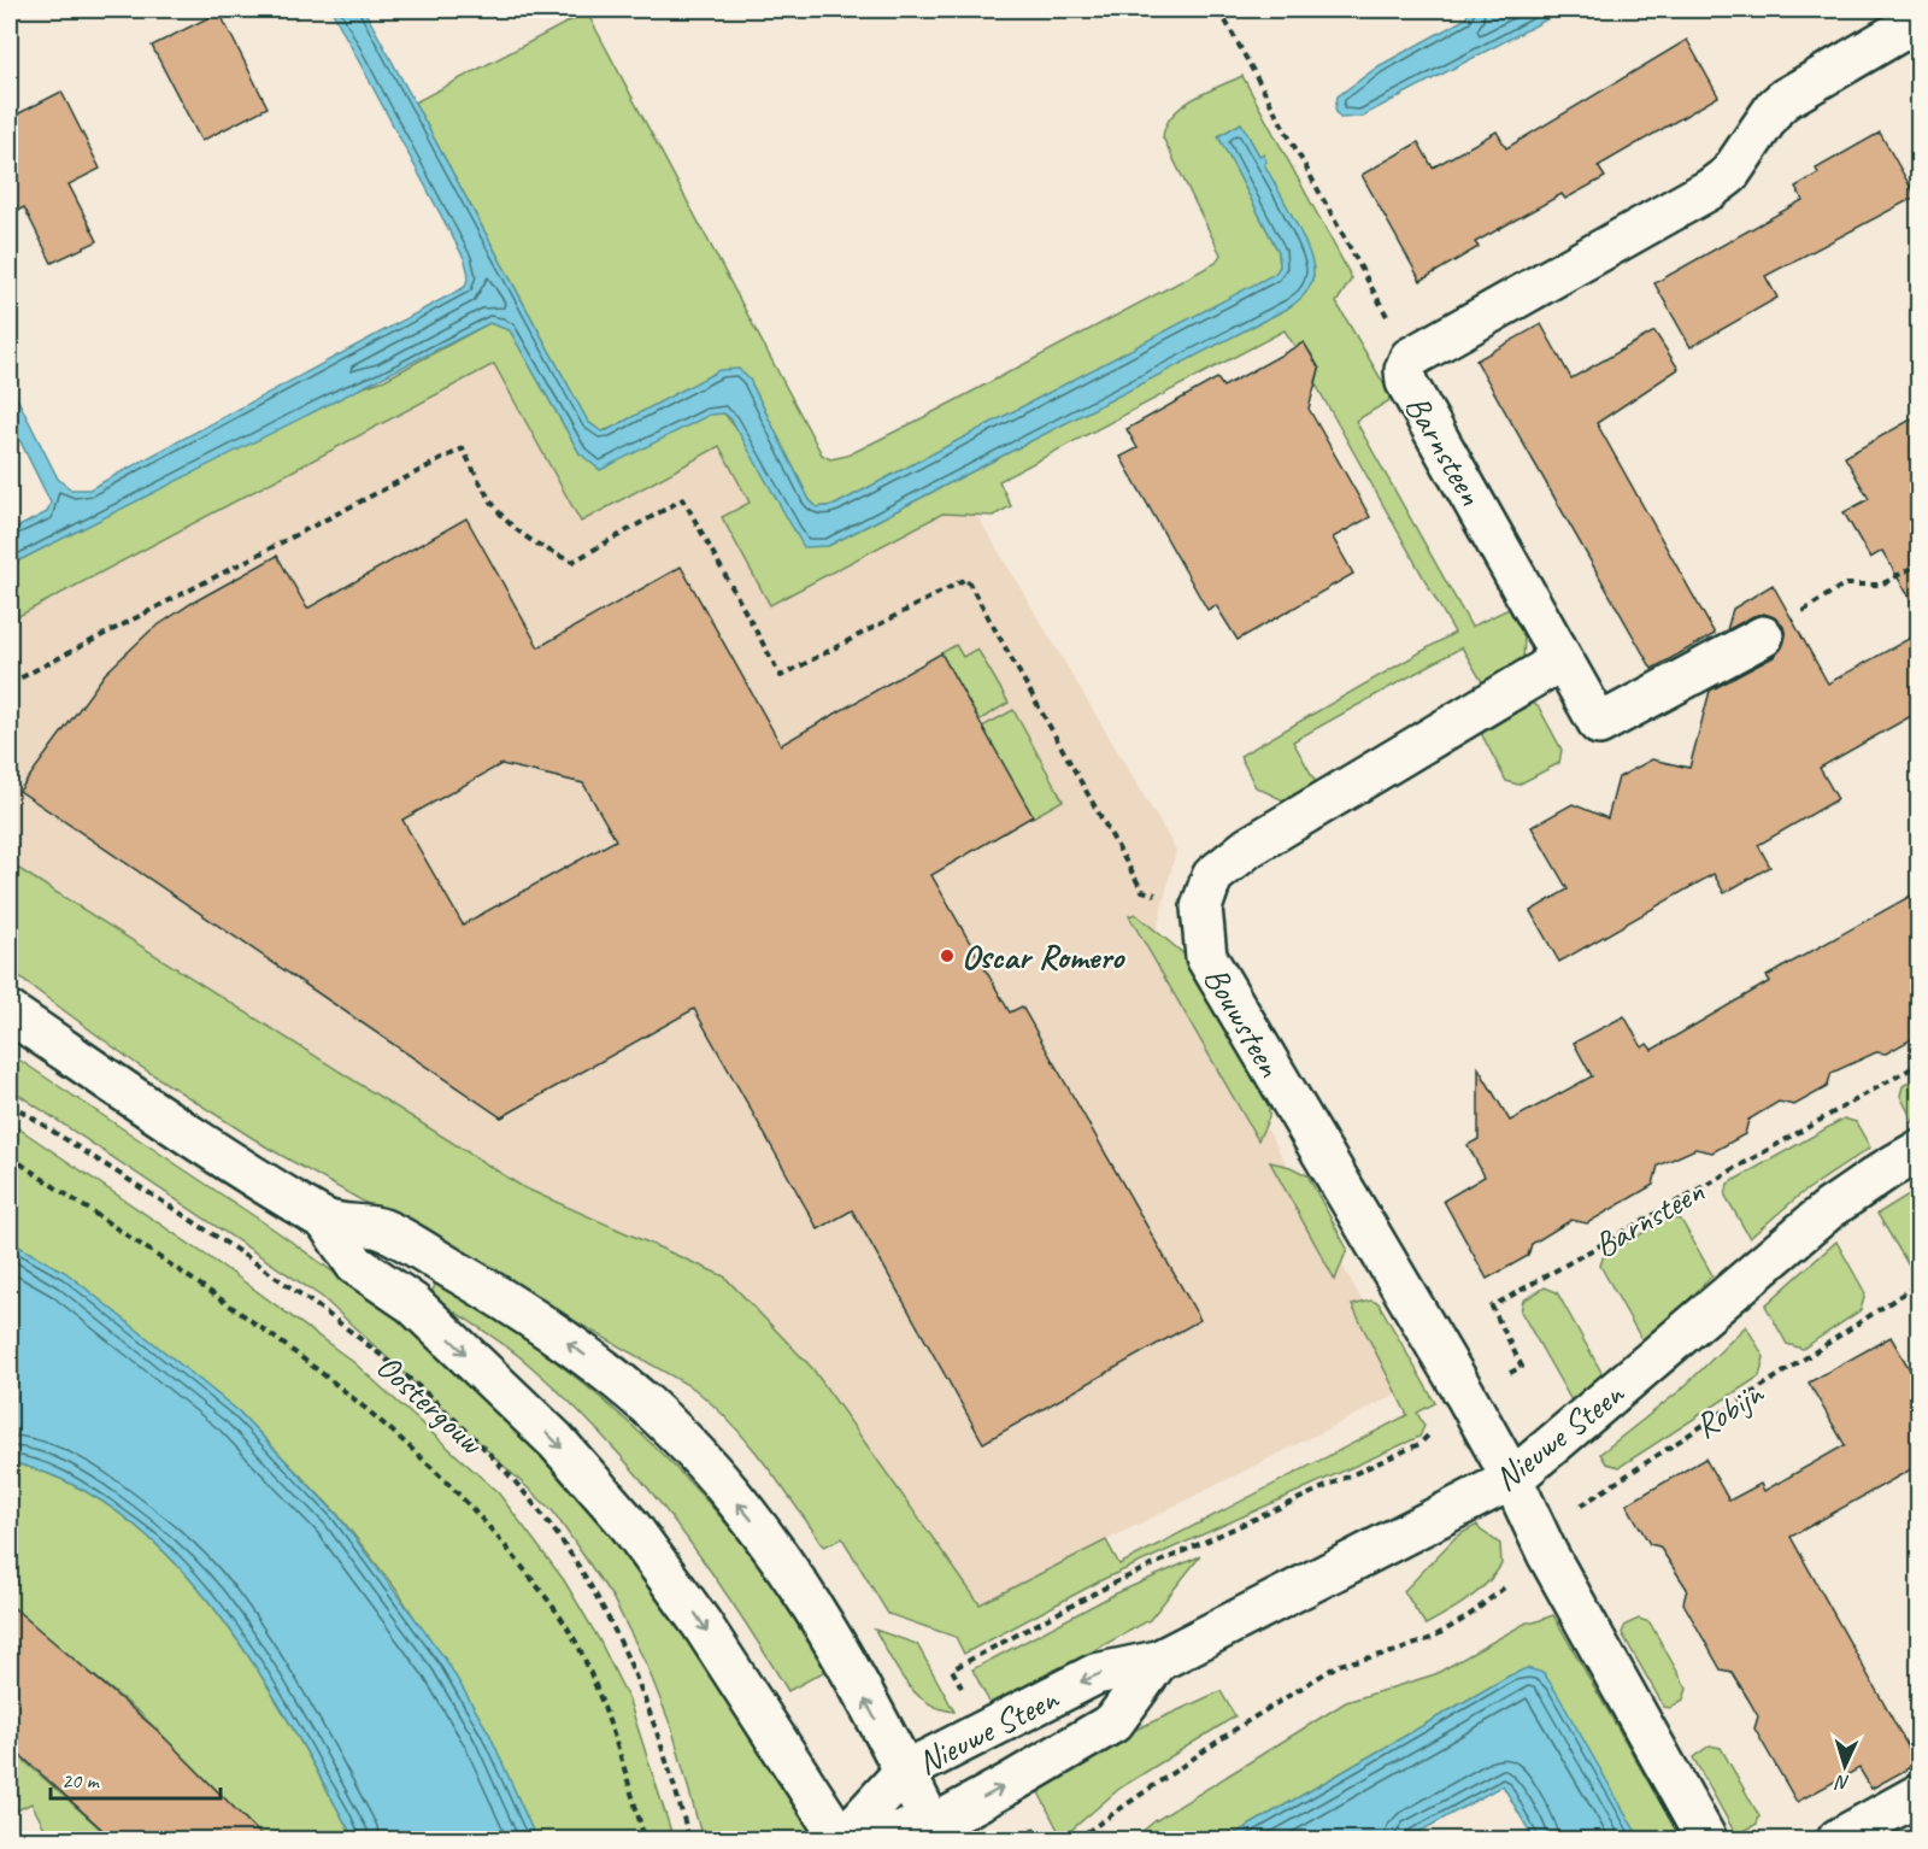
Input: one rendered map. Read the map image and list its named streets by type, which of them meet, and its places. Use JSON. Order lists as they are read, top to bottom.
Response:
{
  "streets": {
    "street": [
      "Barnsteen",
      "Bouwsteen",
      "Oostergouw",
      "Nieuwe Steen"
    ],
    "path": ["Robijn"]
  },
  "crossings": [
    ["Barnsteen", "Bouwsteen"],
    ["Bouwsteen", "Nieuwe Steen"],
    ["Oostergouw", "Nieuwe Steen"]
  ],
  "places": ["Oscar Romero"],
  "scale_bar": "20 m",
  "north": "bottom"
}
